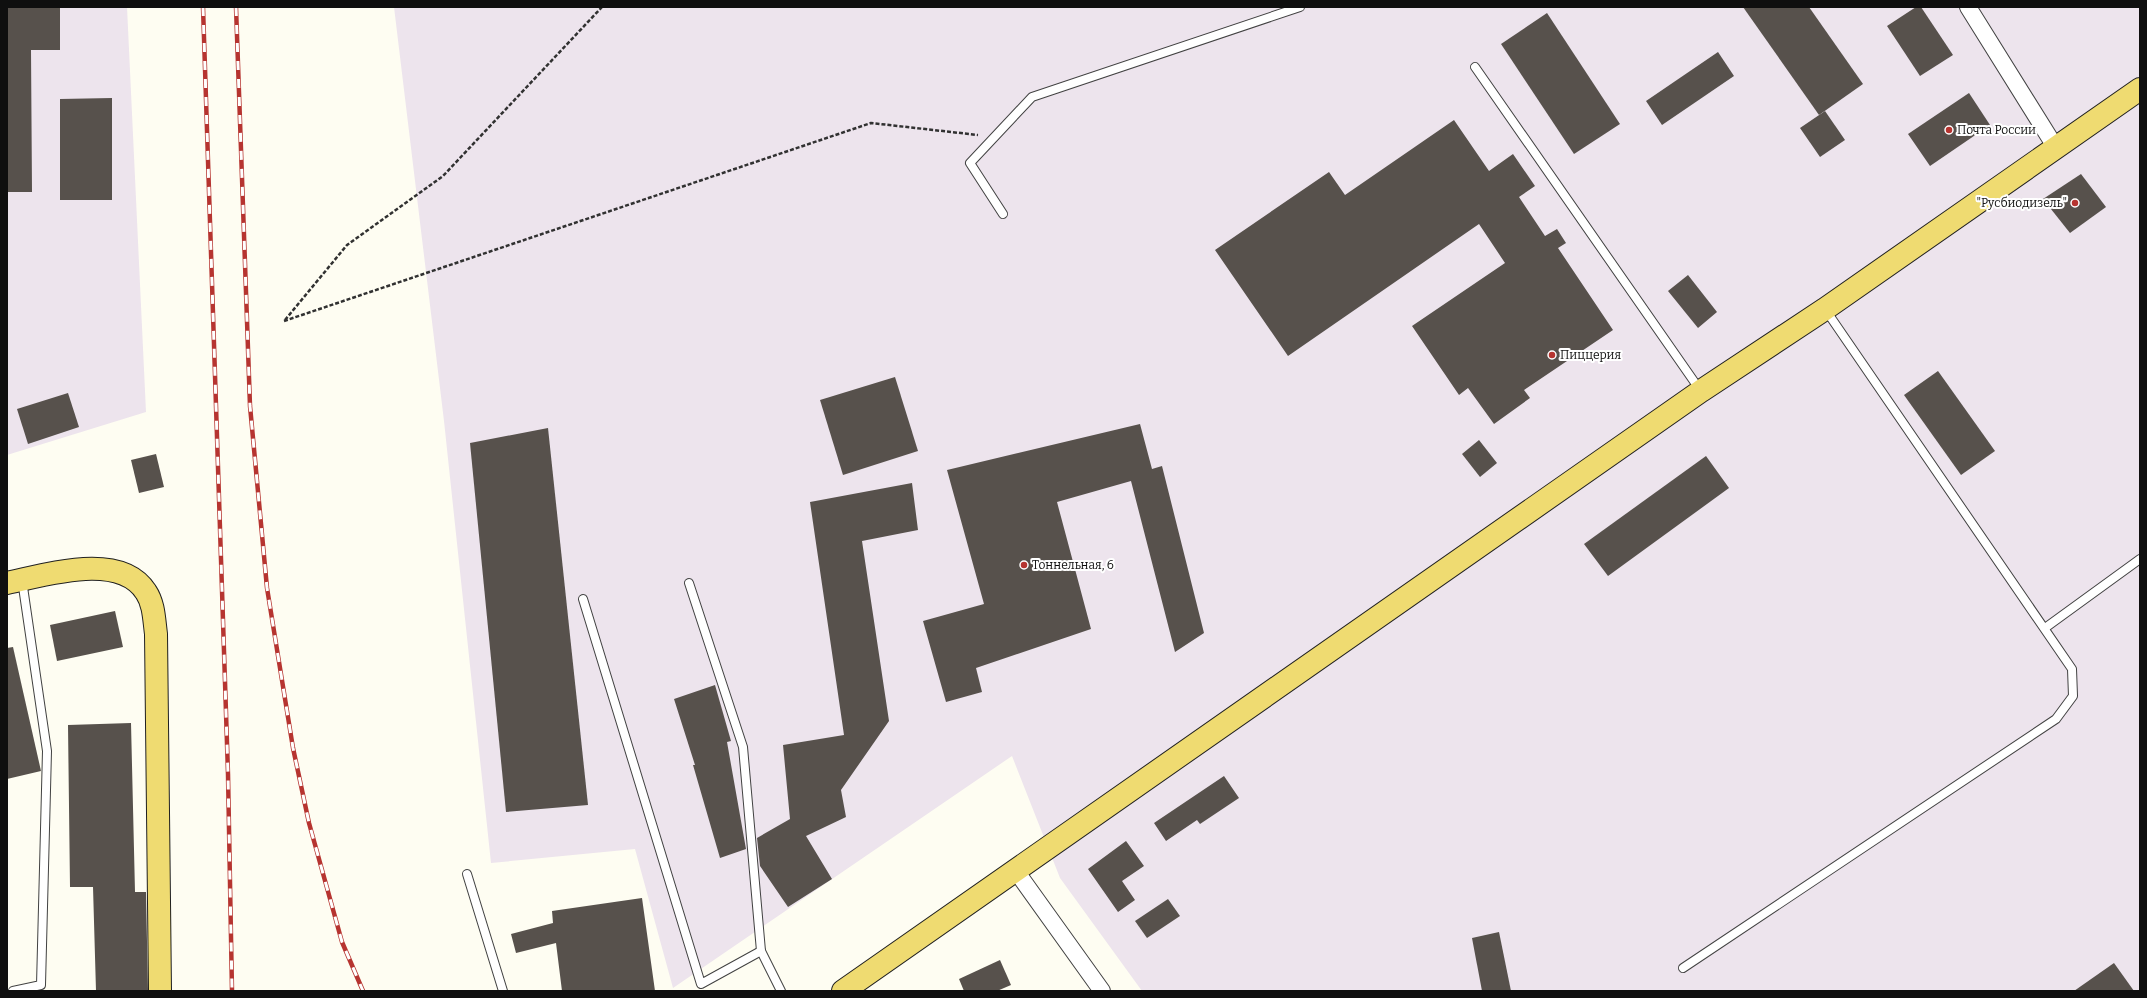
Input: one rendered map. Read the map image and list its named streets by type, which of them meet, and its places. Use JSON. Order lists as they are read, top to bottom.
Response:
{
  "places": [
    "Почта России",
    "\"Русбиодизель\"",
    "Пиццерия",
    "Тоннельная, 6"
  ]
}
